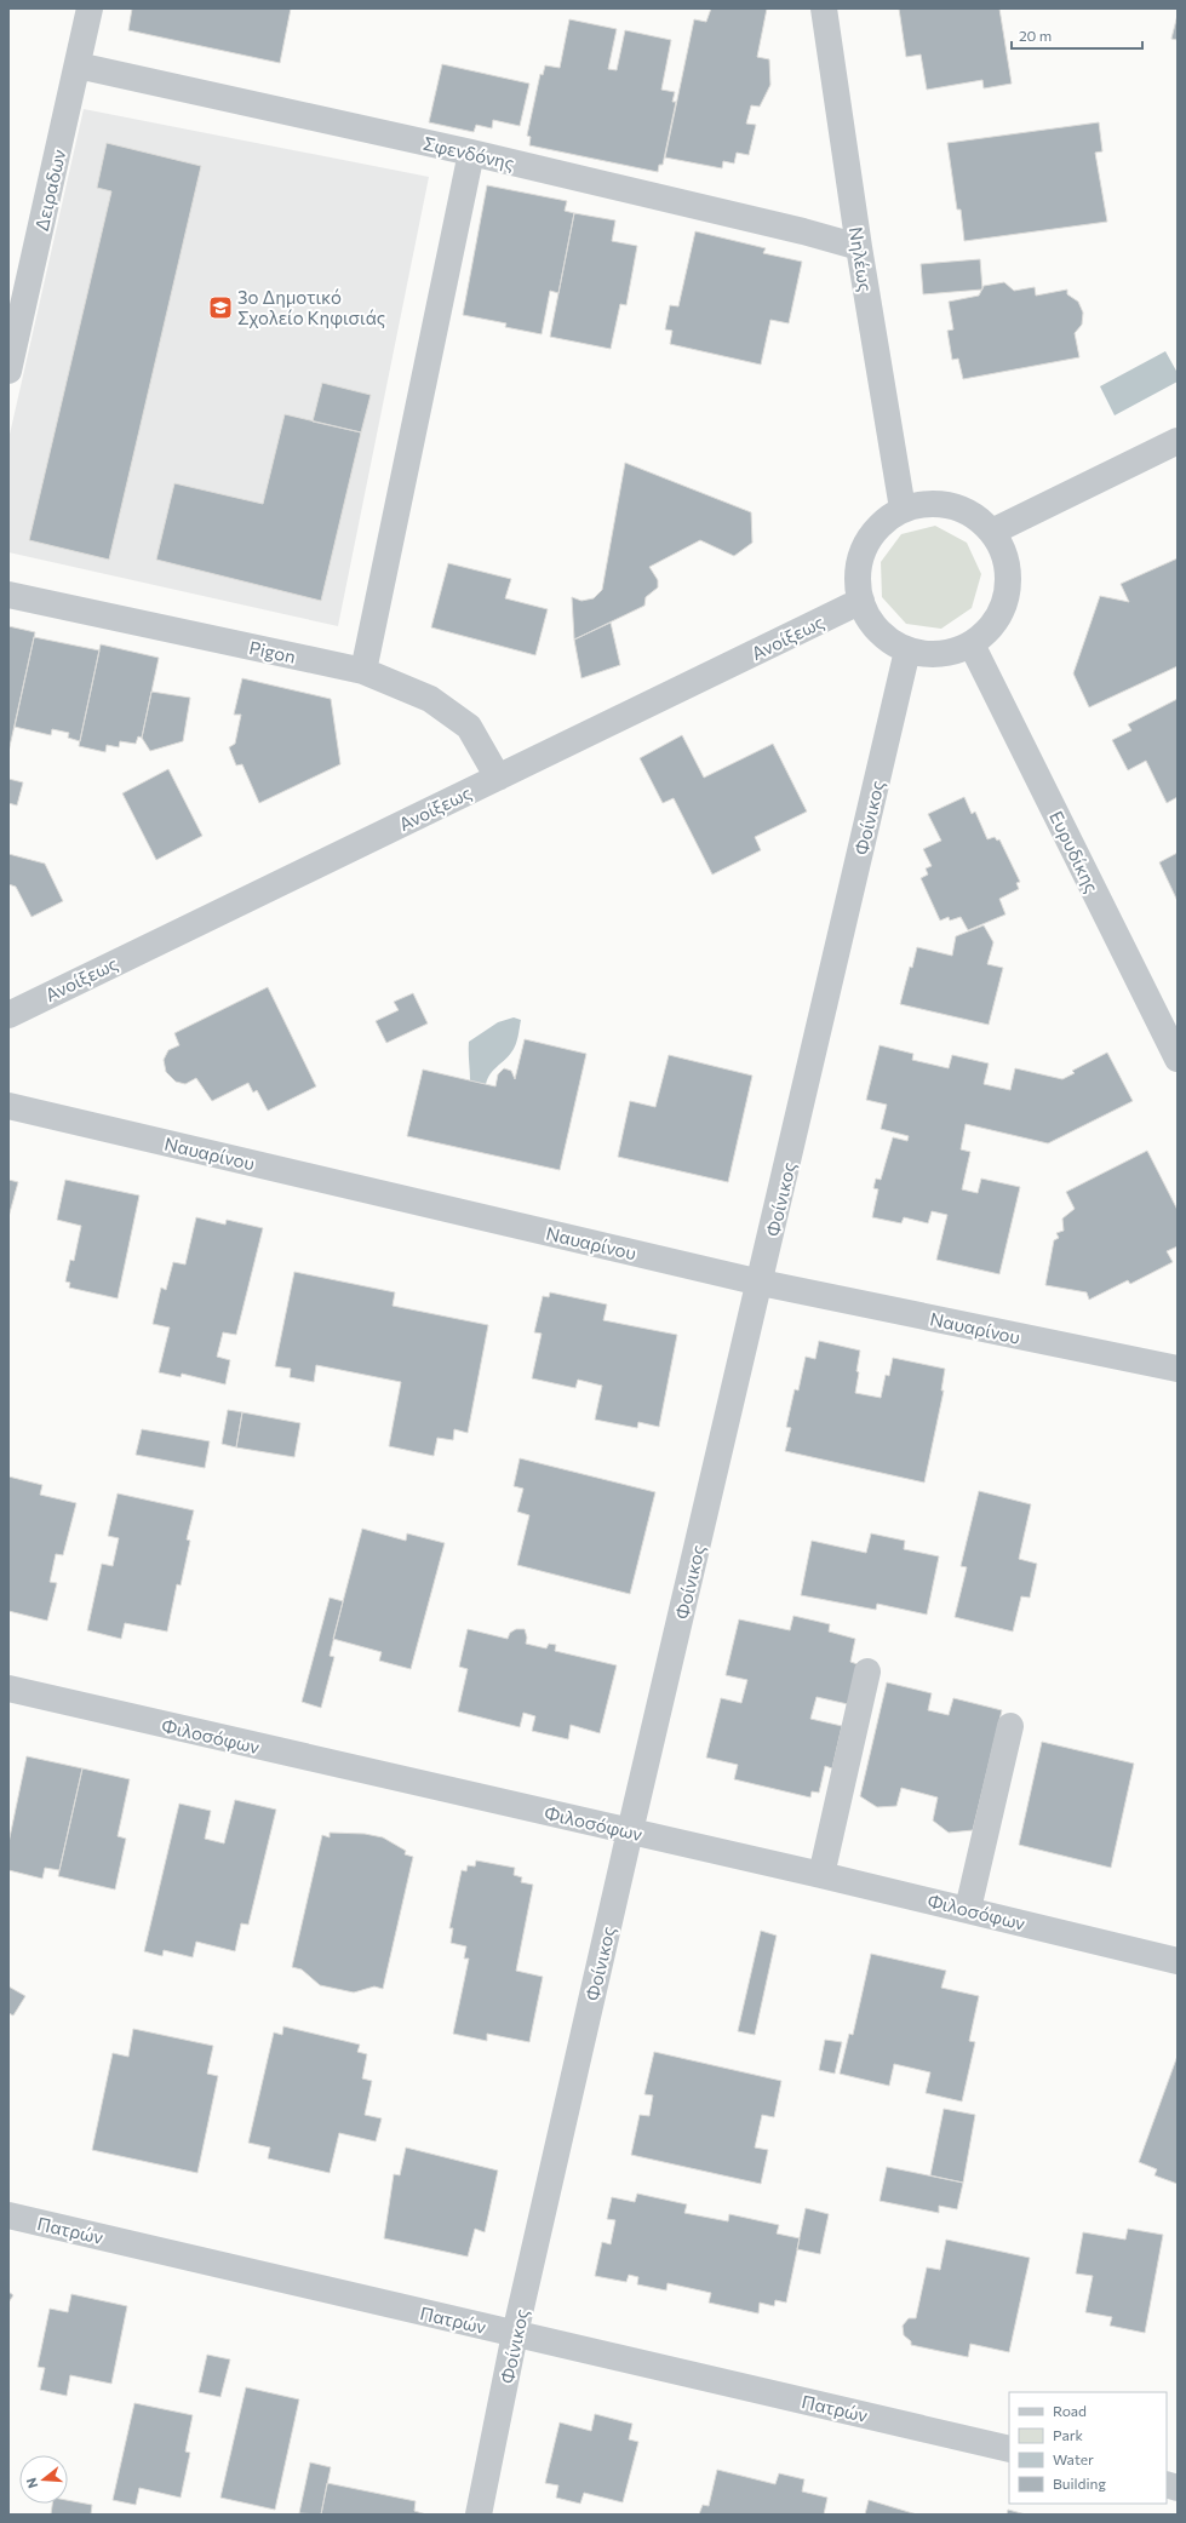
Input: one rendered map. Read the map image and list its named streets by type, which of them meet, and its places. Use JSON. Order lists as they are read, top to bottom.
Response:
{
  "streets": {
    "street": [
      "Σφενδόνης",
      "Δειραδων",
      "Νηλέως",
      "Ανοίξεως",
      "Pigon",
      "Φοίνικος",
      "Ευρυδίκης",
      "Ναυαρίνου",
      "Φιλοσόφων",
      "Πατρών"
    ]
  },
  "crossings": [
    ["Σφενδόνης", "Δειραδων"],
    ["Σφενδόνης", "Νηλέως"],
    ["Νηλέως", "Ανοίξεως"],
    ["Νηλέως", "Φοίνικος"],
    ["Νηλέως", "Ευρυδίκης"],
    ["Ανοίξεως", "Pigon"],
    ["Ανοίξεως", "Φοίνικος"],
    ["Ανοίξεως", "Ευρυδίκης"],
    ["Φοίνικος", "Ευρυδίκης"],
    ["Φοίνικος", "Ναυαρίνου"],
    ["Φοίνικος", "Φιλοσόφων"],
    ["Φοίνικος", "Πατρών"]
  ],
  "places": {
    "school or university": ["3ο Δημοτικό Σχολείο Κηφισιάς"]
  },
  "legend": [
    "Road",
    "Park",
    "Water",
    "Building"
  ],
  "scale_bar": "20 m",
  "north": "left"
}
